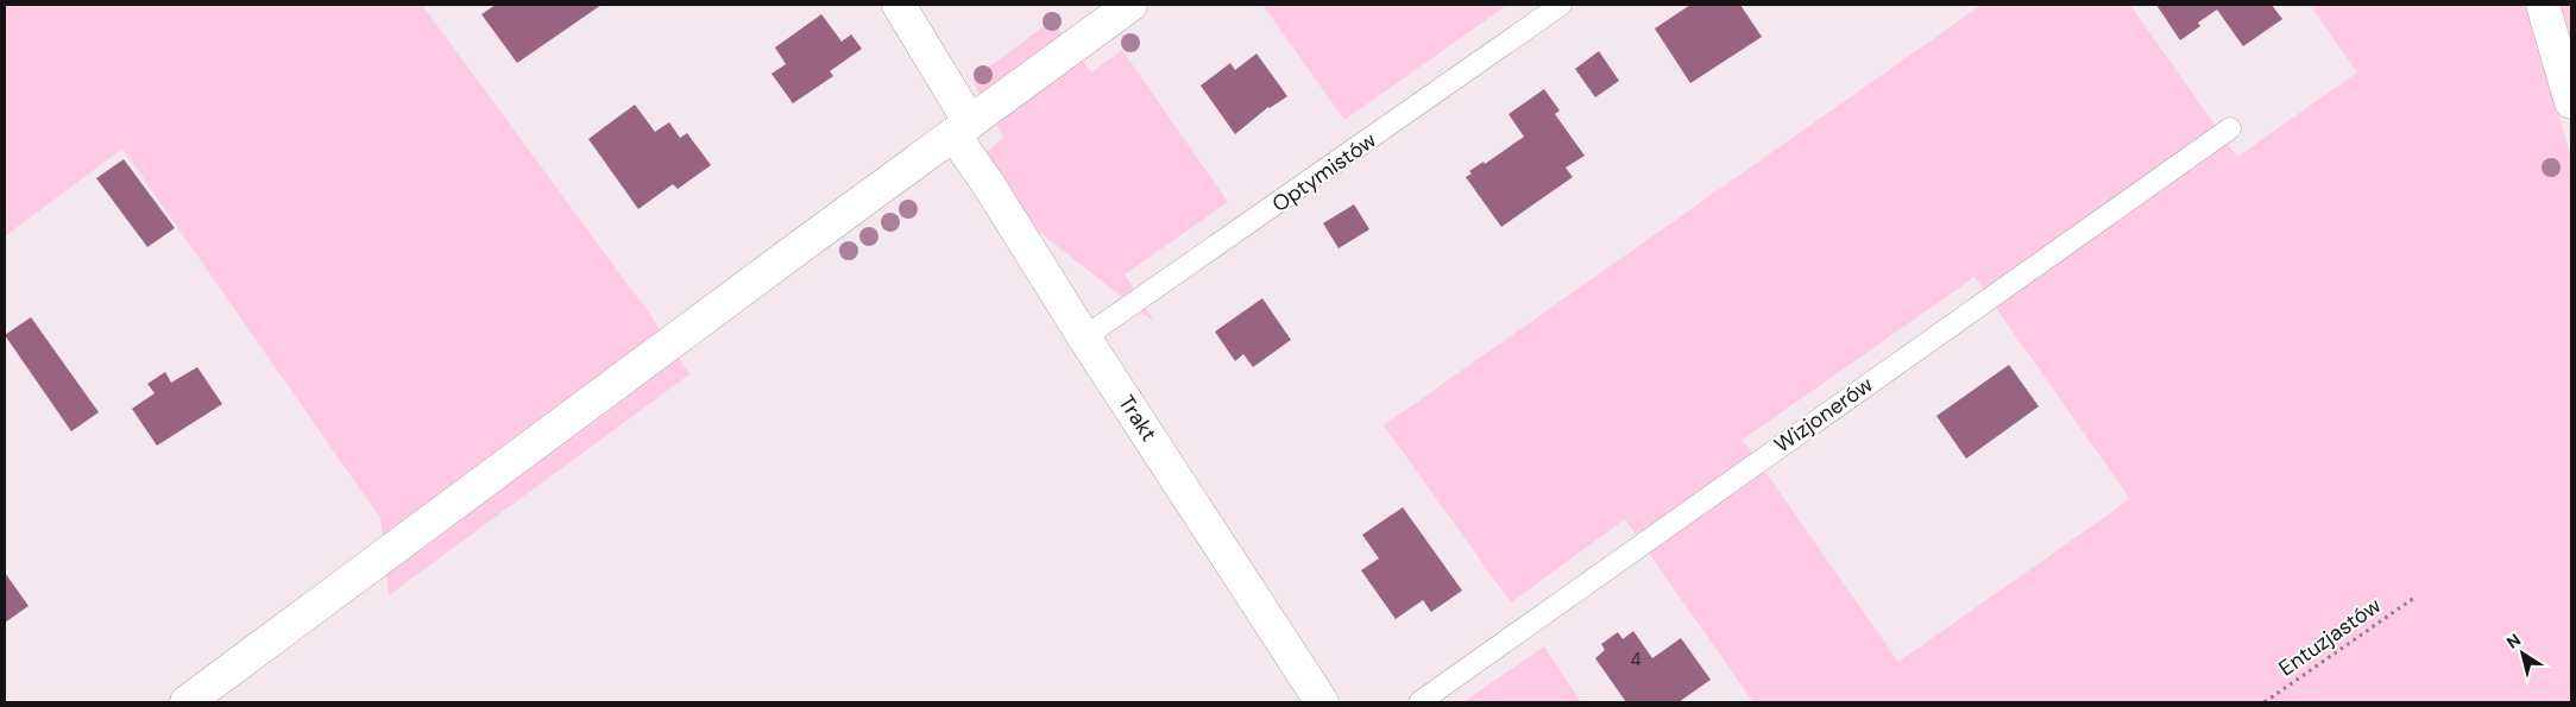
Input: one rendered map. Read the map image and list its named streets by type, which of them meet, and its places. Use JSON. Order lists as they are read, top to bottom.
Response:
{
  "streets": {
    "street": ["Trakt"],
    "lane": ["Optymistów", "Wizjonerów"],
    "path": ["Entuzjastów"]
  },
  "crossings": [
    ["Optymistów", "Trakt"]
  ],
  "house_numbers": ["4"],
  "north": "top left"
}
